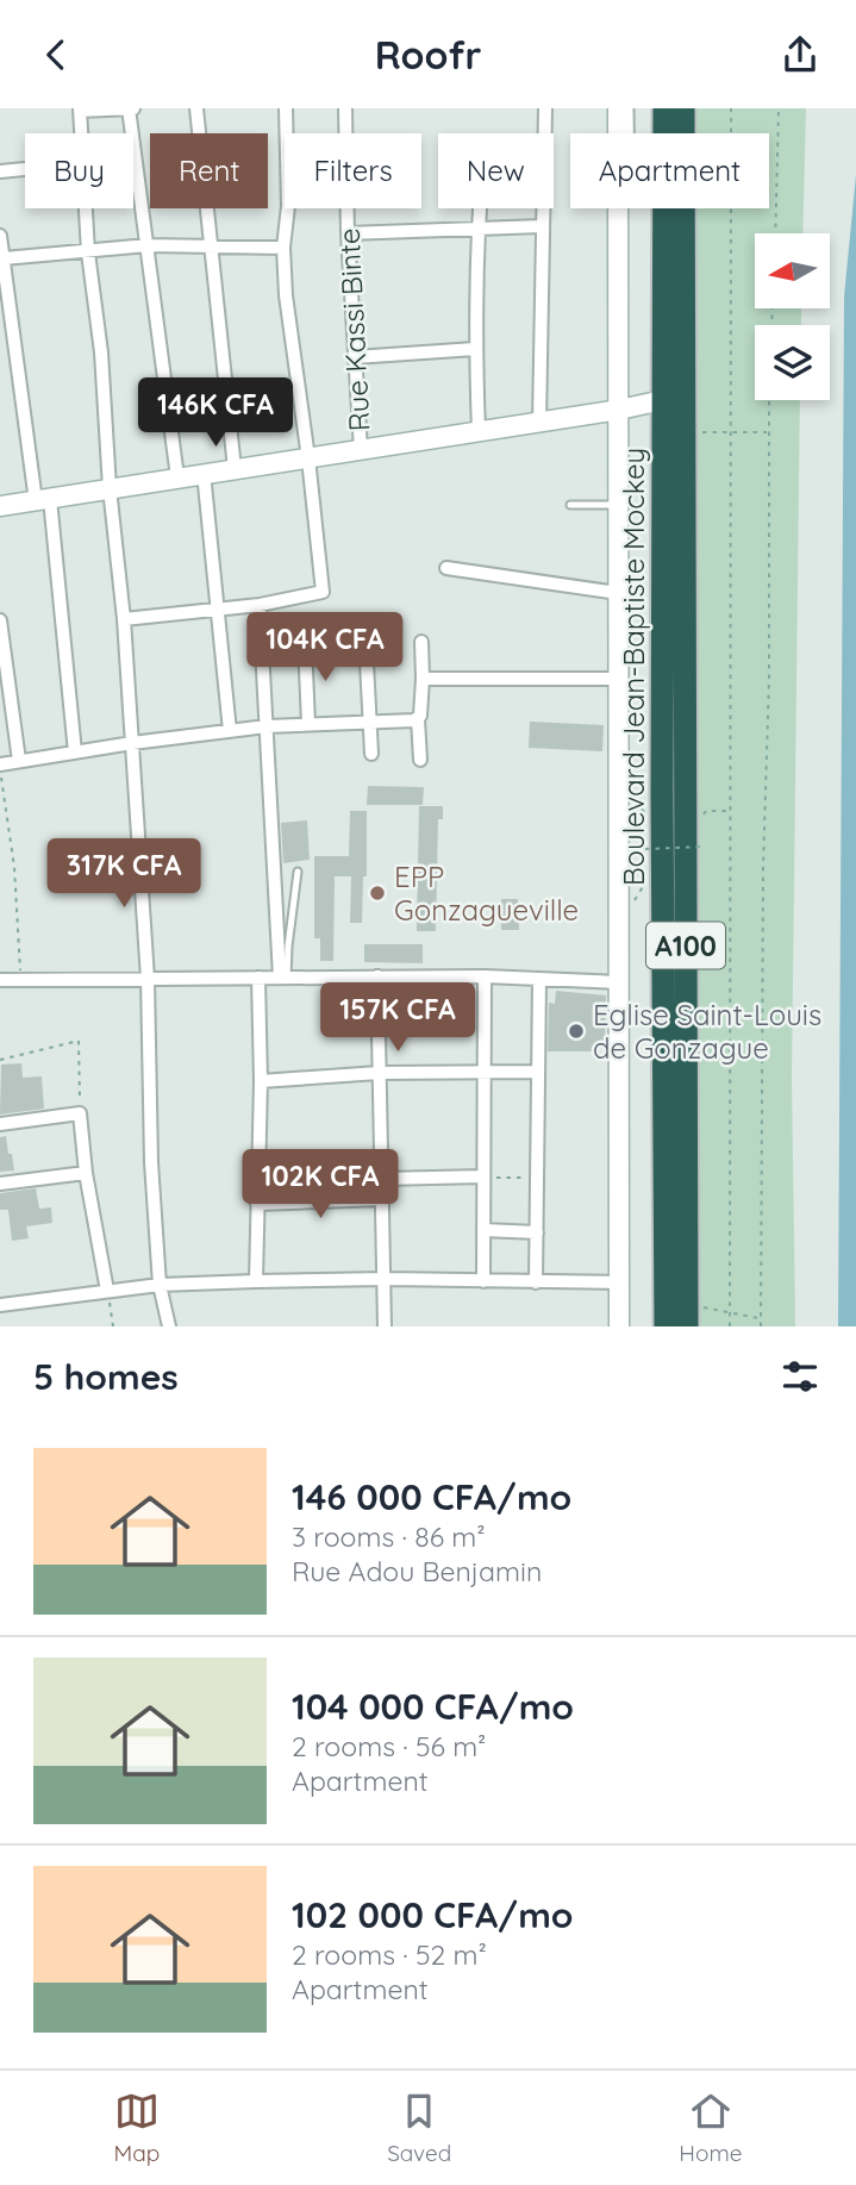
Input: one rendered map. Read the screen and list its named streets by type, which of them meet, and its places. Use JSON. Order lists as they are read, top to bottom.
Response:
{
  "streets": {
    "highway": ["Boulevard Jean-Baptiste Mockey", "A100"],
    "street": ["Rue Kassi Binte"]
  },
  "places": ["EPP Gonzagueville", "Eglise Saint-Louis de Gonzague"],
  "north": "left",
  "page": {
    "header": "Roofr",
    "chip": [
      "Buy",
      "Rent",
      "Filters",
      "New",
      "Apartment"
    ],
    "price": [
      "146K CFA",
      "104K CFA",
      "317K CFA",
      "157K CFA",
      "102K CFA"
    ],
    "heading": "5 homes",
    "list": [
      {
        "name": "146 000 CFA/mo",
        "note": "3 rooms · 86 m² · Rue Adou Benjamin"
      },
      {
        "name": "104 000 CFA/mo",
        "note": "2 rooms · 56 m² · Apartment"
      },
      {
        "name": "102 000 CFA/mo",
        "note": "2 rooms · 52 m² · Apartment"
      }
    ],
    "tabs": ["Map", "Saved", "Home"]
  }
}
